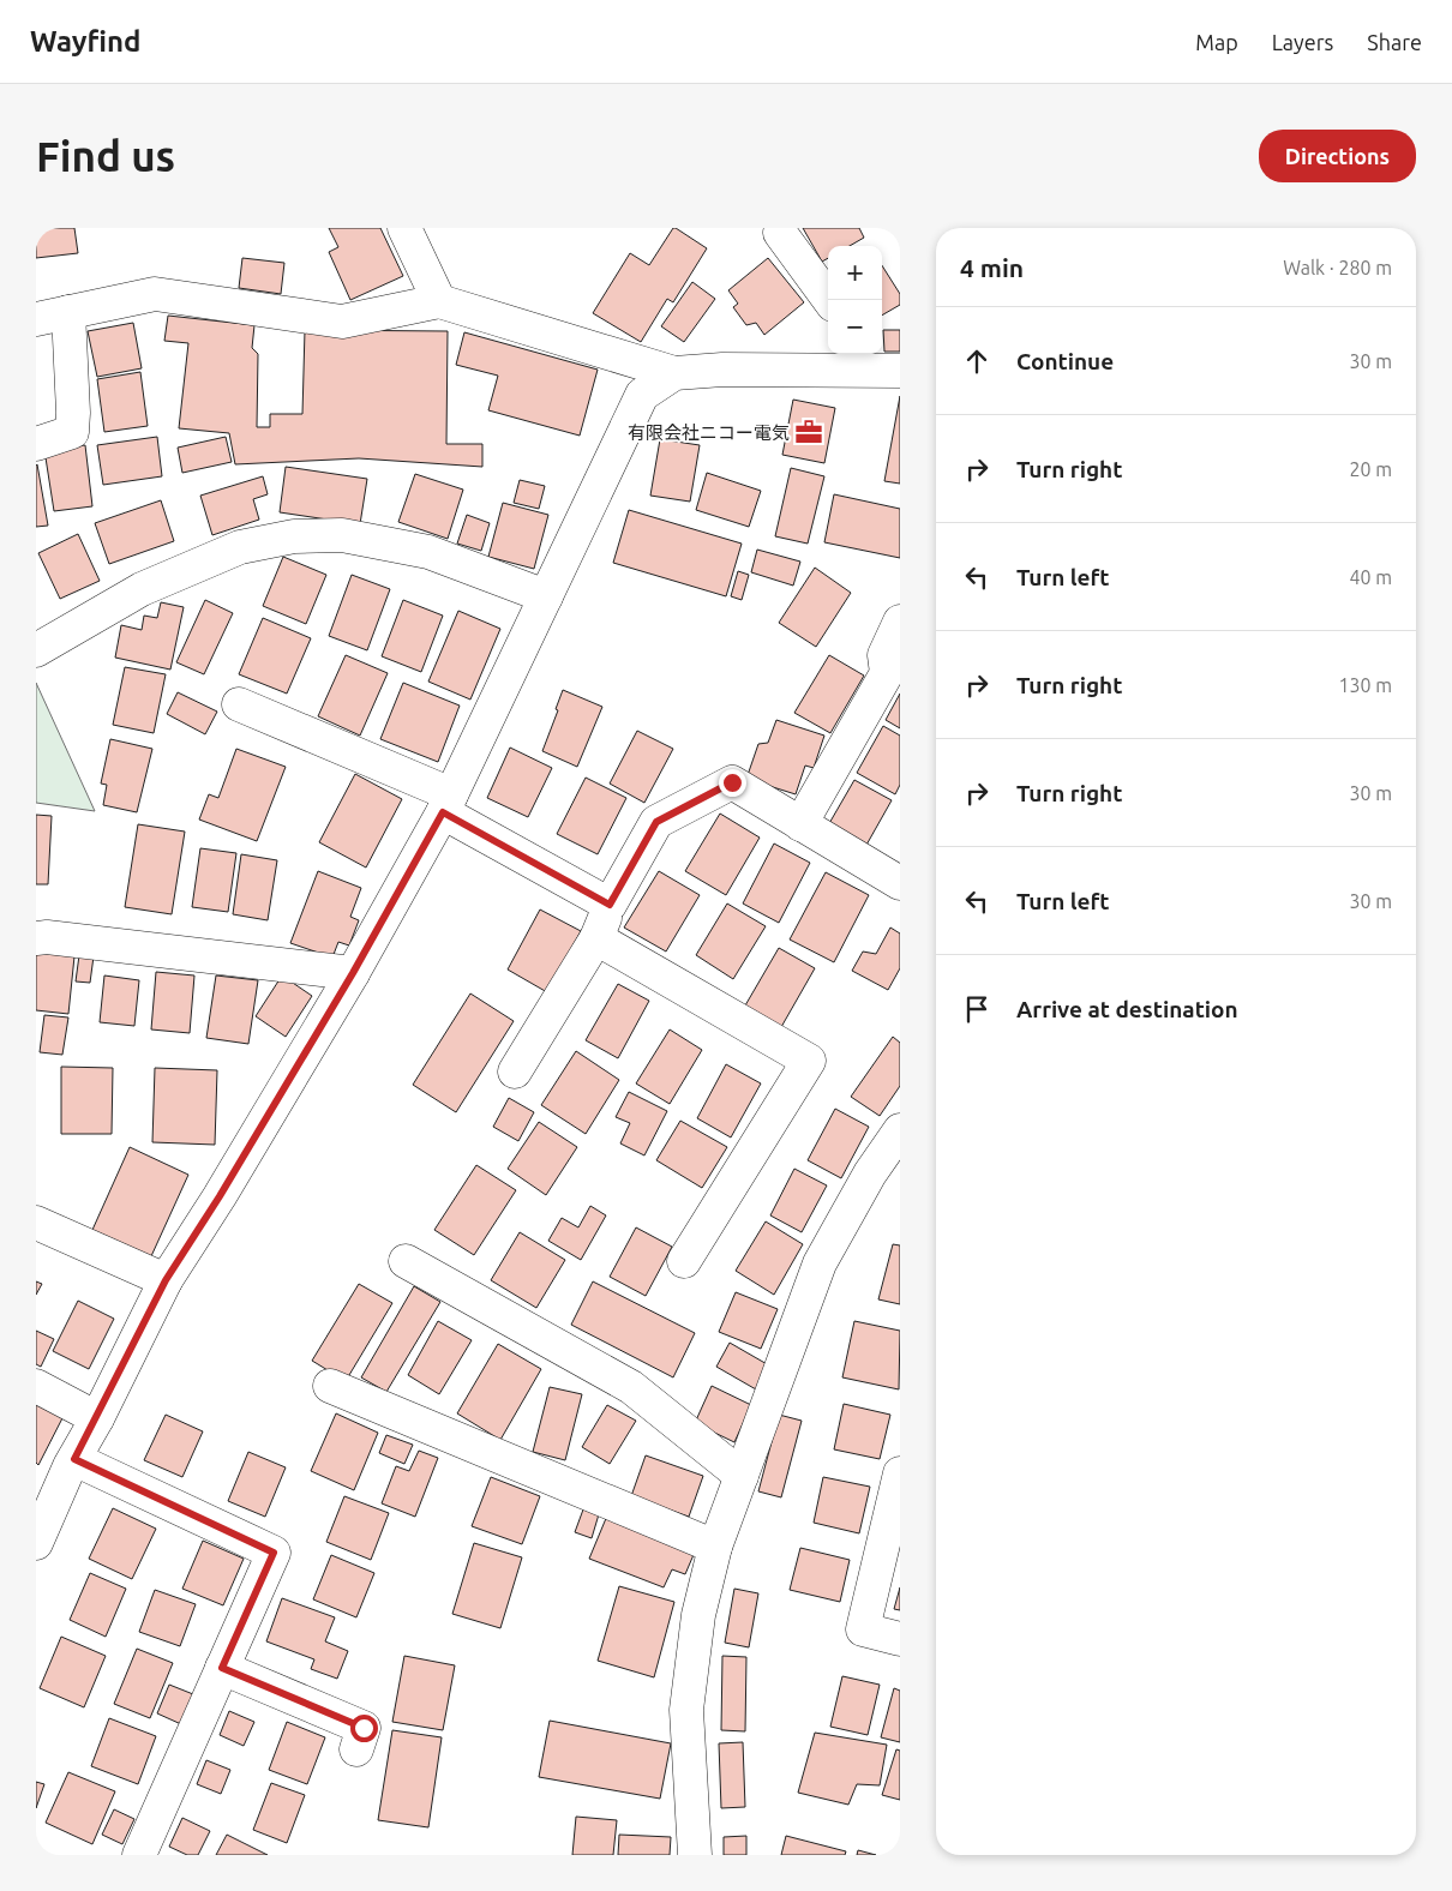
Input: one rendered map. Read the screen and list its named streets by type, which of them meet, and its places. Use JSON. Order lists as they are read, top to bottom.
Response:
{
  "places": {
    "office": ["有限会社ニコー電気"]
  },
  "page": {
    "header": "Wayfind",
    "nav": ["Map", "Layers", "Share"],
    "buttons": "Directions",
    "title": "Find us",
    "heading": ["4 min", "Walk · 280 m"],
    "map_buttons": ["+", "−"],
    "list": [
      ["Continue", "30 m"],
      ["Turn right", "20 m"],
      ["Turn left", "40 m"],
      ["Turn right", "130 m"],
      ["Turn right", "30 m"],
      ["Turn left", "30 m"],
      "Arrive at destination"
    ]
  }
}
